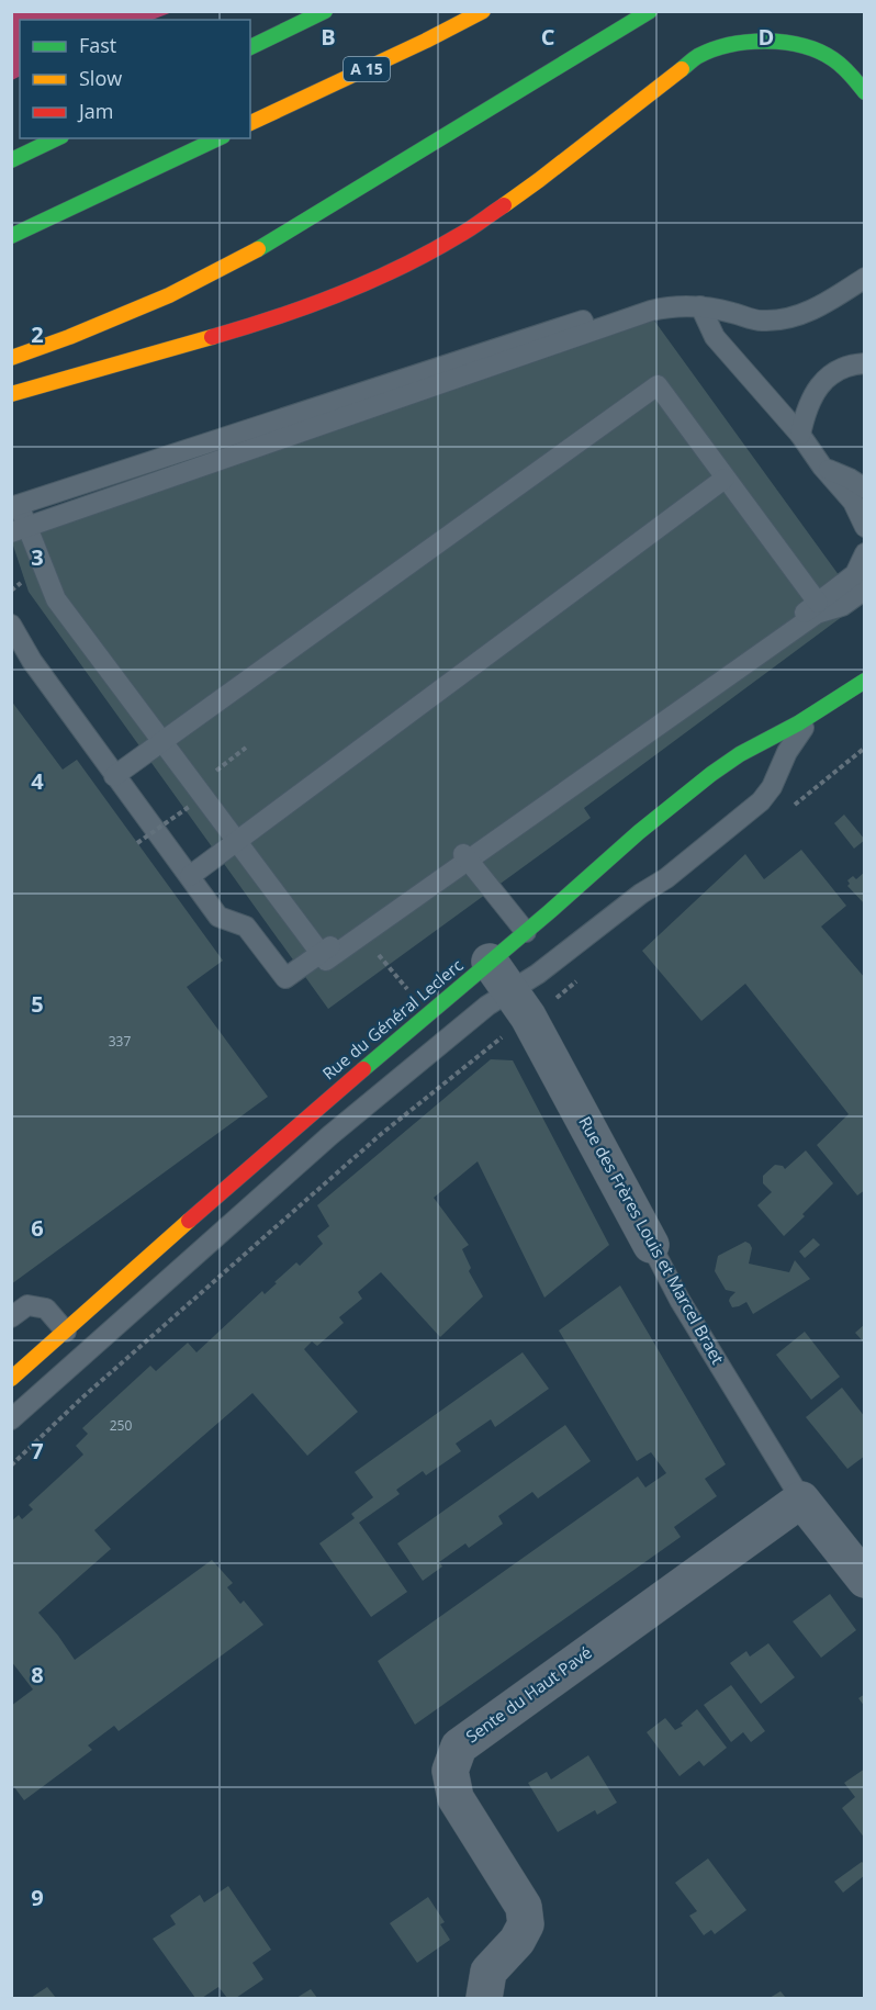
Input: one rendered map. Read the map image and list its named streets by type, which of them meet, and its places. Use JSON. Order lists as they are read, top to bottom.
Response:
{
  "streets": {
    "main road": ["A 15", "Rue du Général Leclerc"],
    "street": ["Rue des Frères Louis et Marcel Braet", "Sente du Haut Pavé"]
  },
  "crossings": [
    ["Rue du Général Leclerc", "Rue des Frères Louis et Marcel Braet"],
    ["Rue des Frères Louis et Marcel Braet", "Sente du Haut Pavé"]
  ],
  "house_numbers": ["337", "250"],
  "legend": ["Fast", "Slow", "Jam"],
  "grid": {
    "columns": ["B", "C", "D"],
    "rows": [
      "2",
      "3",
      "4",
      "5",
      "6",
      "7",
      "8",
      "9"
    ]
  }
}
